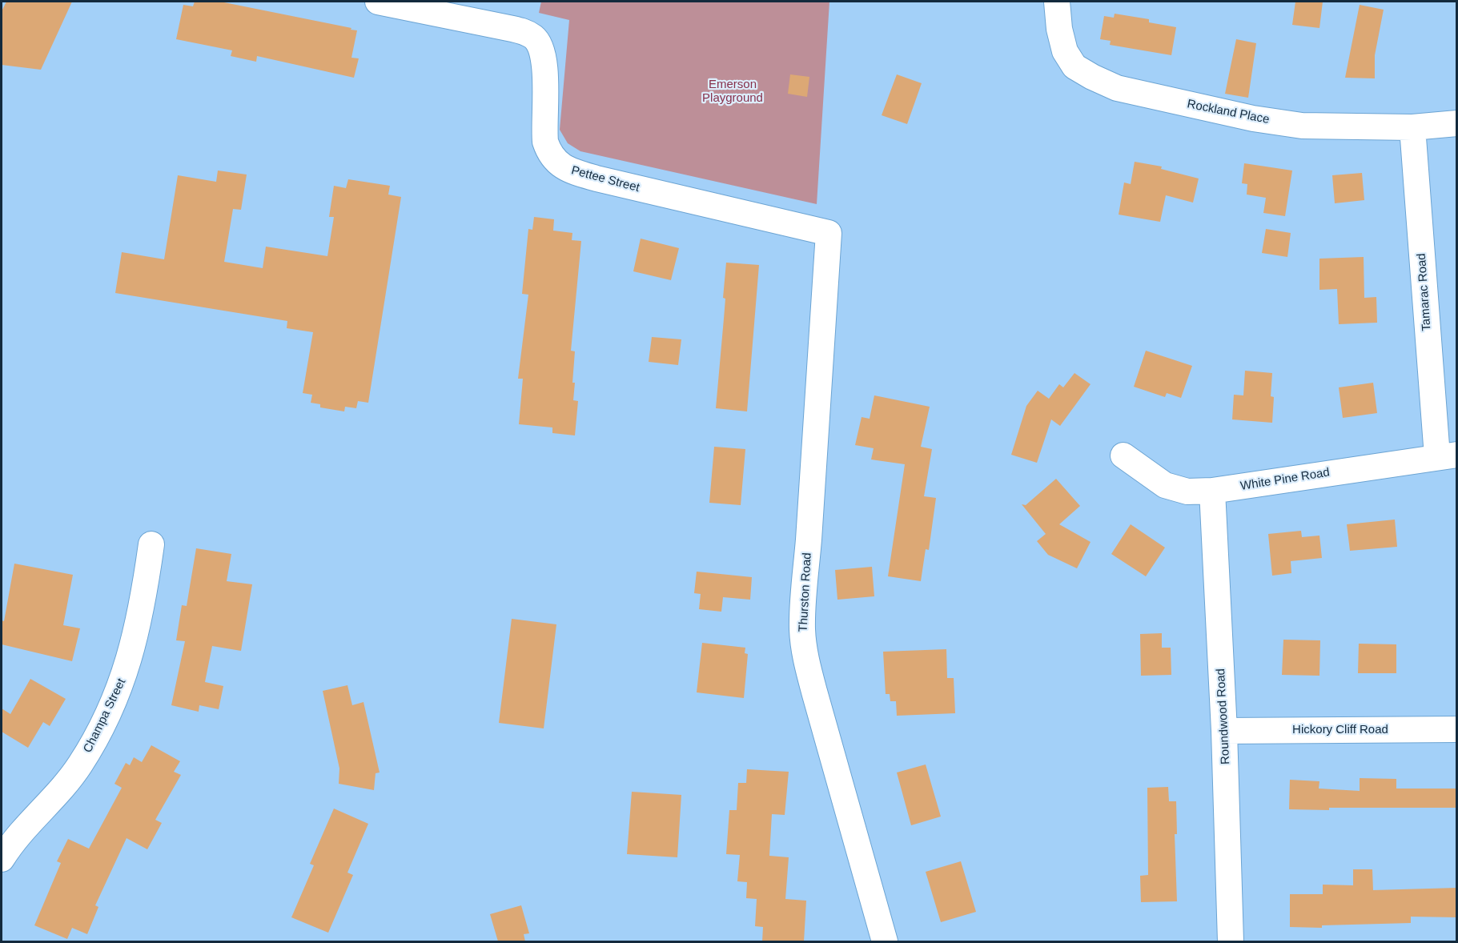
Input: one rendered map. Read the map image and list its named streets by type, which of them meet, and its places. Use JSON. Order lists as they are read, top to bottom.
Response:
{
  "streets": {
    "street": [
      "Rockland Place",
      "Pettee Street",
      "Tamarac Road",
      "White Pine Road",
      "Thurston Road",
      "Champa Street",
      "Roundwood Road",
      "Hickory Cliff Road"
    ]
  },
  "crossings": [
    ["Rockland Place", "Tamarac Road"],
    ["Pettee Street", "Thurston Road"],
    ["Tamarac Road", "White Pine Road"],
    ["White Pine Road", "Roundwood Road"],
    ["Roundwood Road", "Hickory Cliff Road"]
  ],
  "parks": ["Emerson Playground"]
}
